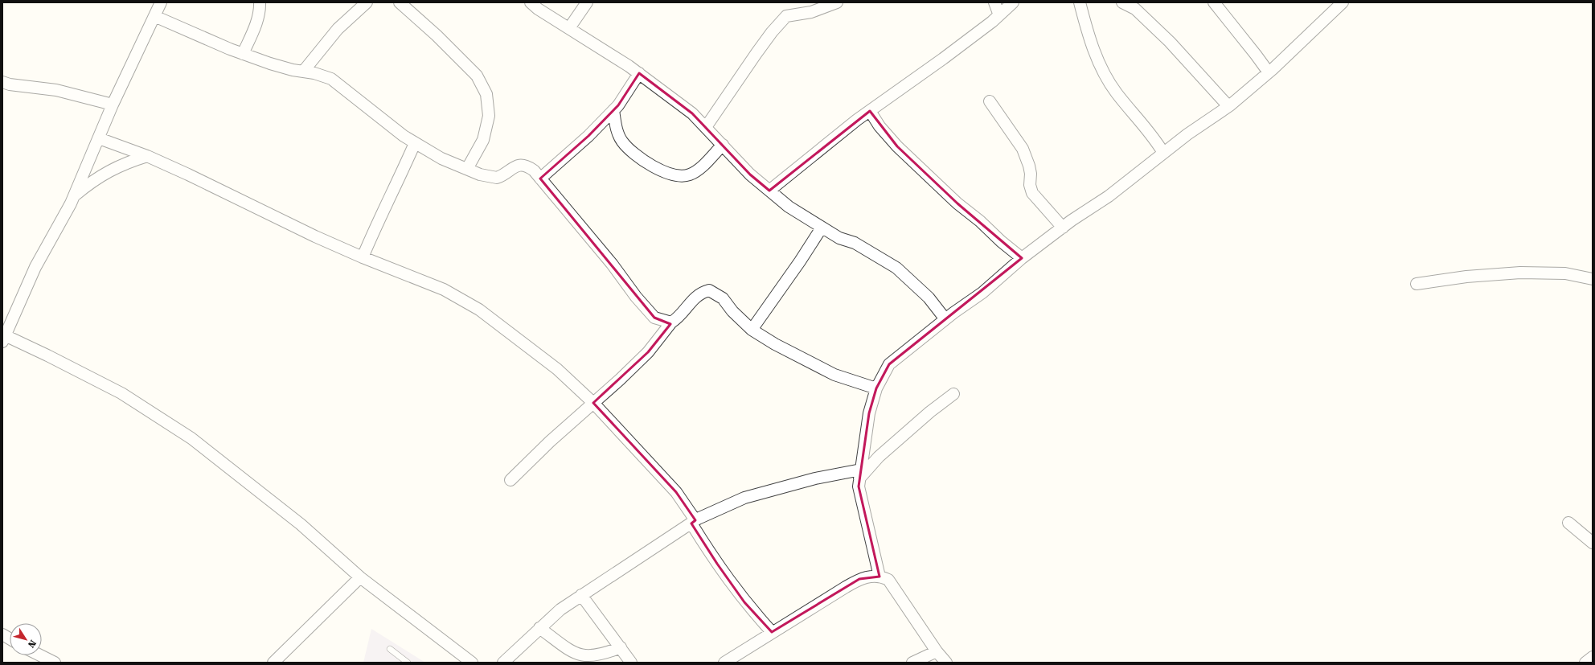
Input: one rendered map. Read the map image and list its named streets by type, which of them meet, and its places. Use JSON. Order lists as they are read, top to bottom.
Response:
{
  "north": "bottom right"
}
